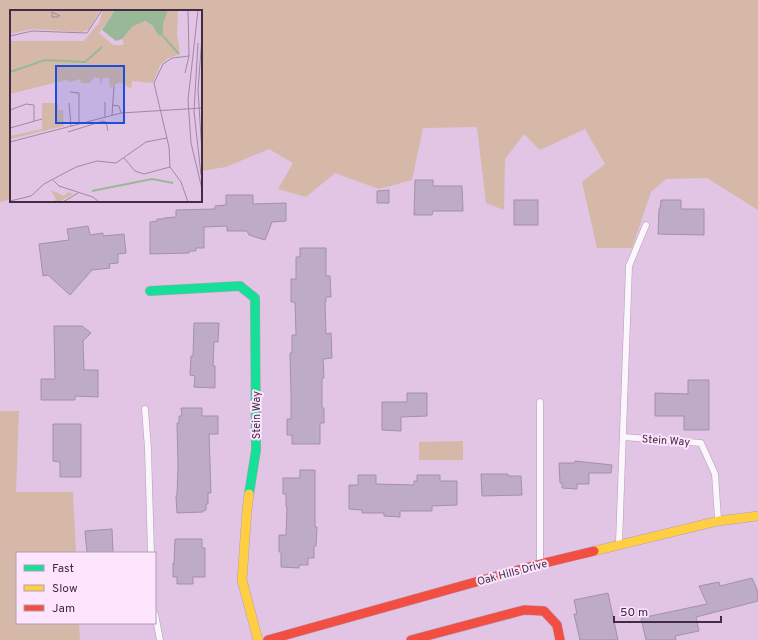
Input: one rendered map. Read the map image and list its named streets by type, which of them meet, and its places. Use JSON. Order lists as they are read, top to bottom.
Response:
{
  "streets": {
    "street": ["Stein Way", "Oak Hills Drive"]
  },
  "crossings": [
    ["Stein Way", "Oak Hills Drive"]
  ],
  "legend": ["Fast", "Slow", "Jam"],
  "scale_bar": "50 m"
}
